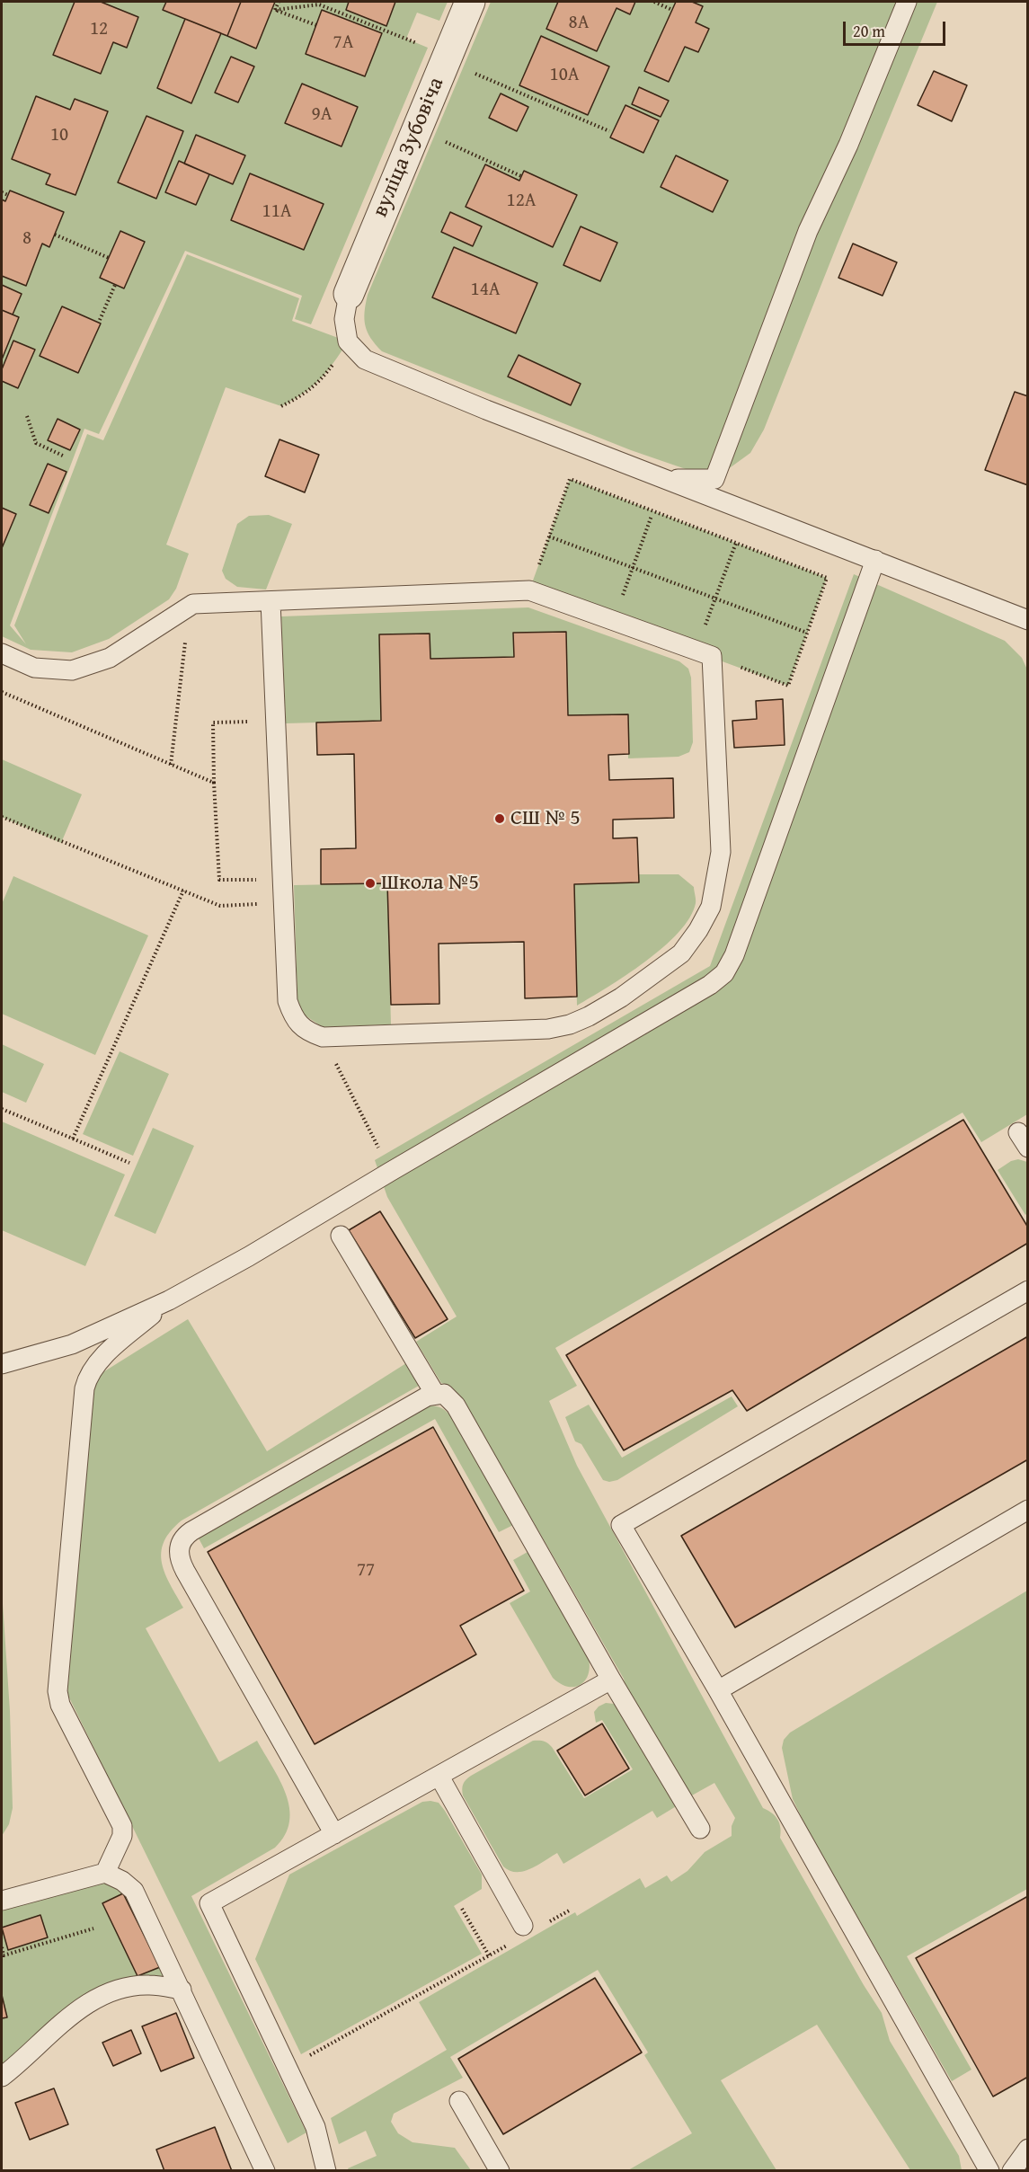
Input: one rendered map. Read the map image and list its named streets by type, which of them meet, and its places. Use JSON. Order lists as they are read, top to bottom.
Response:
{
  "streets": {
    "street": ["вуліца Зубовіча"]
  },
  "places": ["СШ № 5", "Школа №5"],
  "house_numbers": [
    "8А",
    "12",
    "7А",
    "10А",
    "9А",
    "10",
    "12А",
    "11А",
    "8",
    "14А",
    "77"
  ],
  "scale_bar": "20 m"
}
